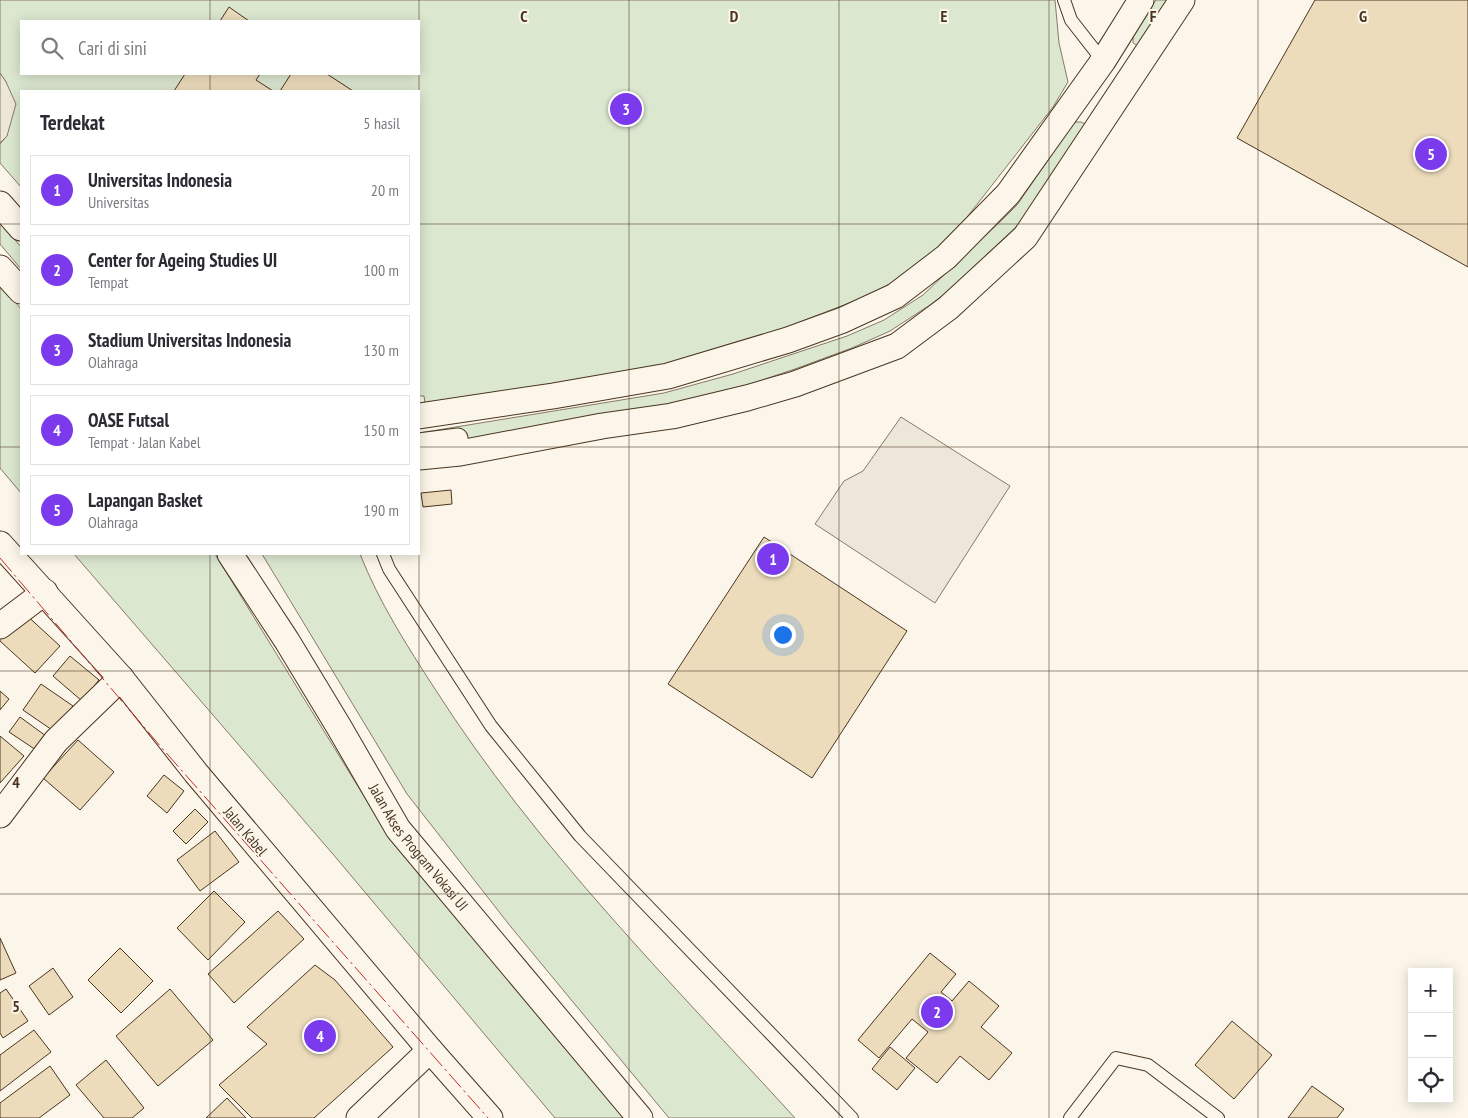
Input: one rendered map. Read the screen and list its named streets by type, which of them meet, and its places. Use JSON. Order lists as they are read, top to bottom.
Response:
{
  "streets": {
    "street": ["Jalan Kabel", "Jalan Akses Program Vokasi UI"]
  },
  "page": {
    "search": "Cari di sini",
    "heading": ["Terdekat", "5 hasil"],
    "pins": [
      "3",
      "5",
      "1",
      "2",
      "4"
    ],
    "list": [
      {
        "mark": "1",
        "name": "Universitas Indonesia",
        "note": "Universitas",
        "value": "20 m"
      },
      {
        "mark": "2",
        "name": "Center for Ageing Studies UI",
        "note": "Tempat",
        "value": "100 m"
      },
      {
        "mark": "3",
        "name": "Stadium Universitas Indonesia",
        "note": "Olahraga",
        "value": "130 m"
      },
      {
        "mark": "4",
        "name": "OASE Futsal",
        "note": "Tempat · Jalan Kabel",
        "value": "150 m"
      },
      {
        "mark": "5",
        "name": "Lapangan Basket",
        "note": "Olahraga",
        "value": "190 m"
      }
    ],
    "map_buttons": ["+", "−"]
  },
  "grid": {
    "columns": [
      "C",
      "D",
      "E",
      "F",
      "G"
    ],
    "rows": ["4", "5"]
  }
}
